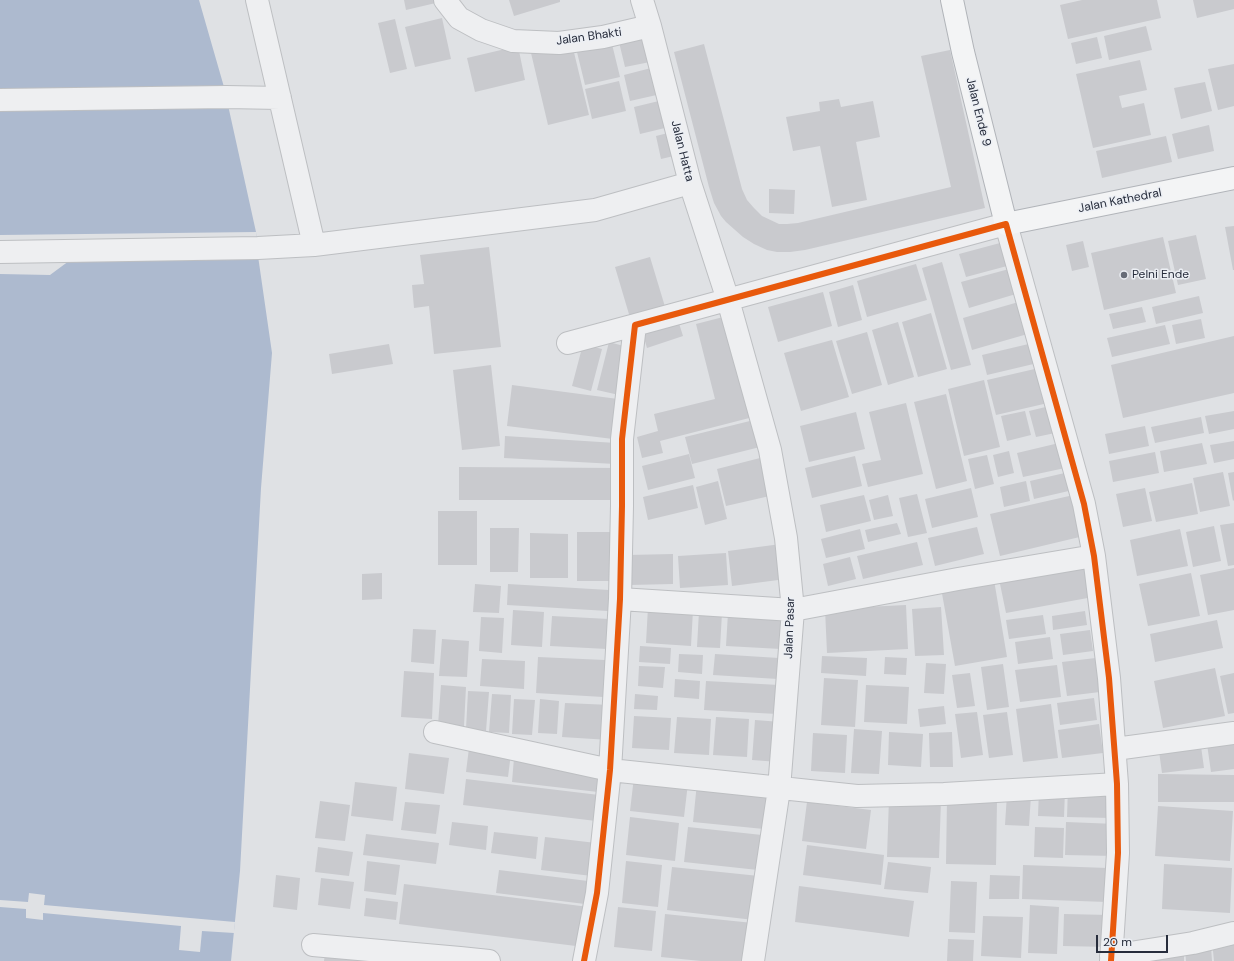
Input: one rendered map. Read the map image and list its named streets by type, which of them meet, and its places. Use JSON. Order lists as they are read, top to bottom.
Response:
{
  "streets": {
    "highway": ["Jalan Ende 9", "Jalan Kathedral"],
    "street": ["Jalan Bhakti", "Jalan Hatta", "Jalan Pasar"]
  },
  "crossings": [
    ["Jalan Bhakti", "Jalan Hatta"],
    ["Jalan Ende 9", "Jalan Kathedral"],
    ["Jalan Hatta", "Jalan Pasar"]
  ],
  "places": ["Pelni Ende"],
  "scale_bar": "20 m"
}
